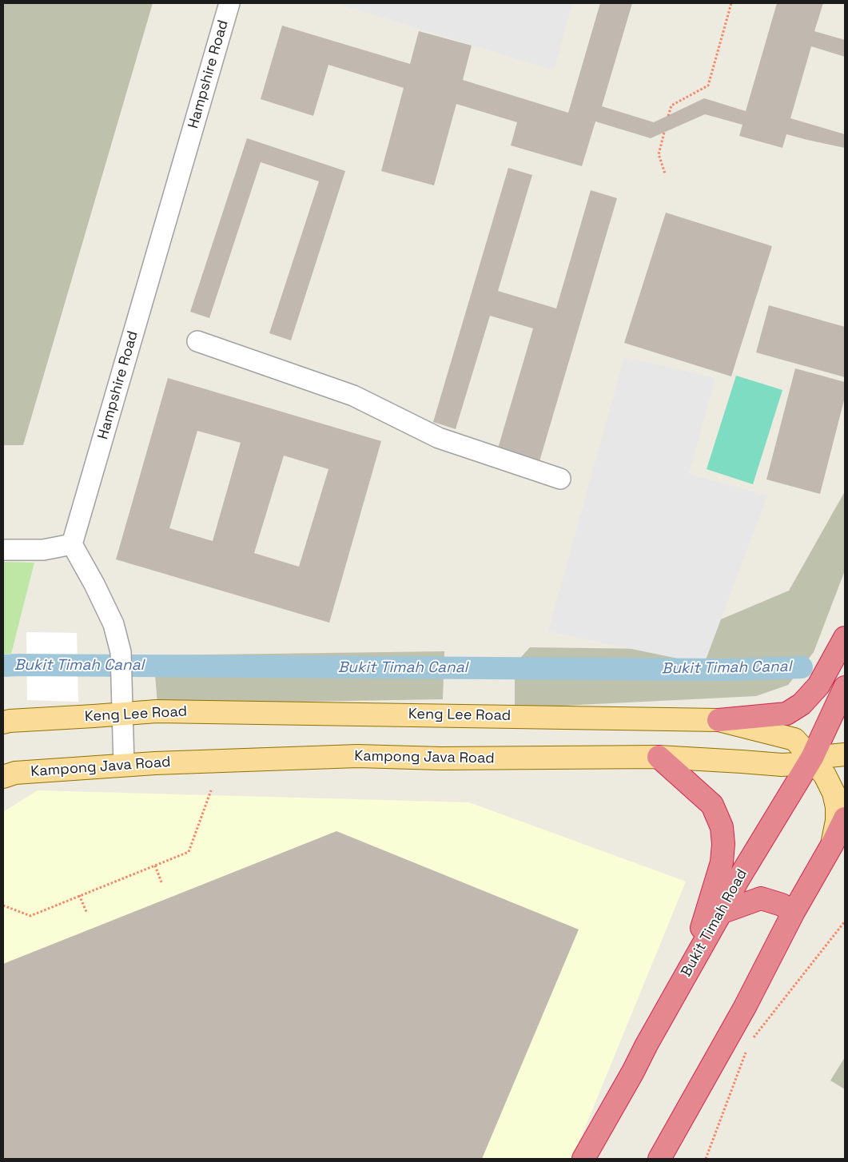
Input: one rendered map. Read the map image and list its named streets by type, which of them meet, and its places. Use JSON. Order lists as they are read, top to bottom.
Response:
{
  "streets": {
    "highway": ["Bukit Timah Road"],
    "main road": ["Keng Lee Road", "Kampong Java Road"],
    "street": ["Hampshire Road"]
  },
  "crossings": [
    ["Keng Lee Road", "Kampong Java Road"],
    ["Keng Lee Road", "Bukit Timah Road"],
    ["Kampong Java Road", "Bukit Timah Road"]
  ],
  "water": ["Bukit Timah Canal"]
}
